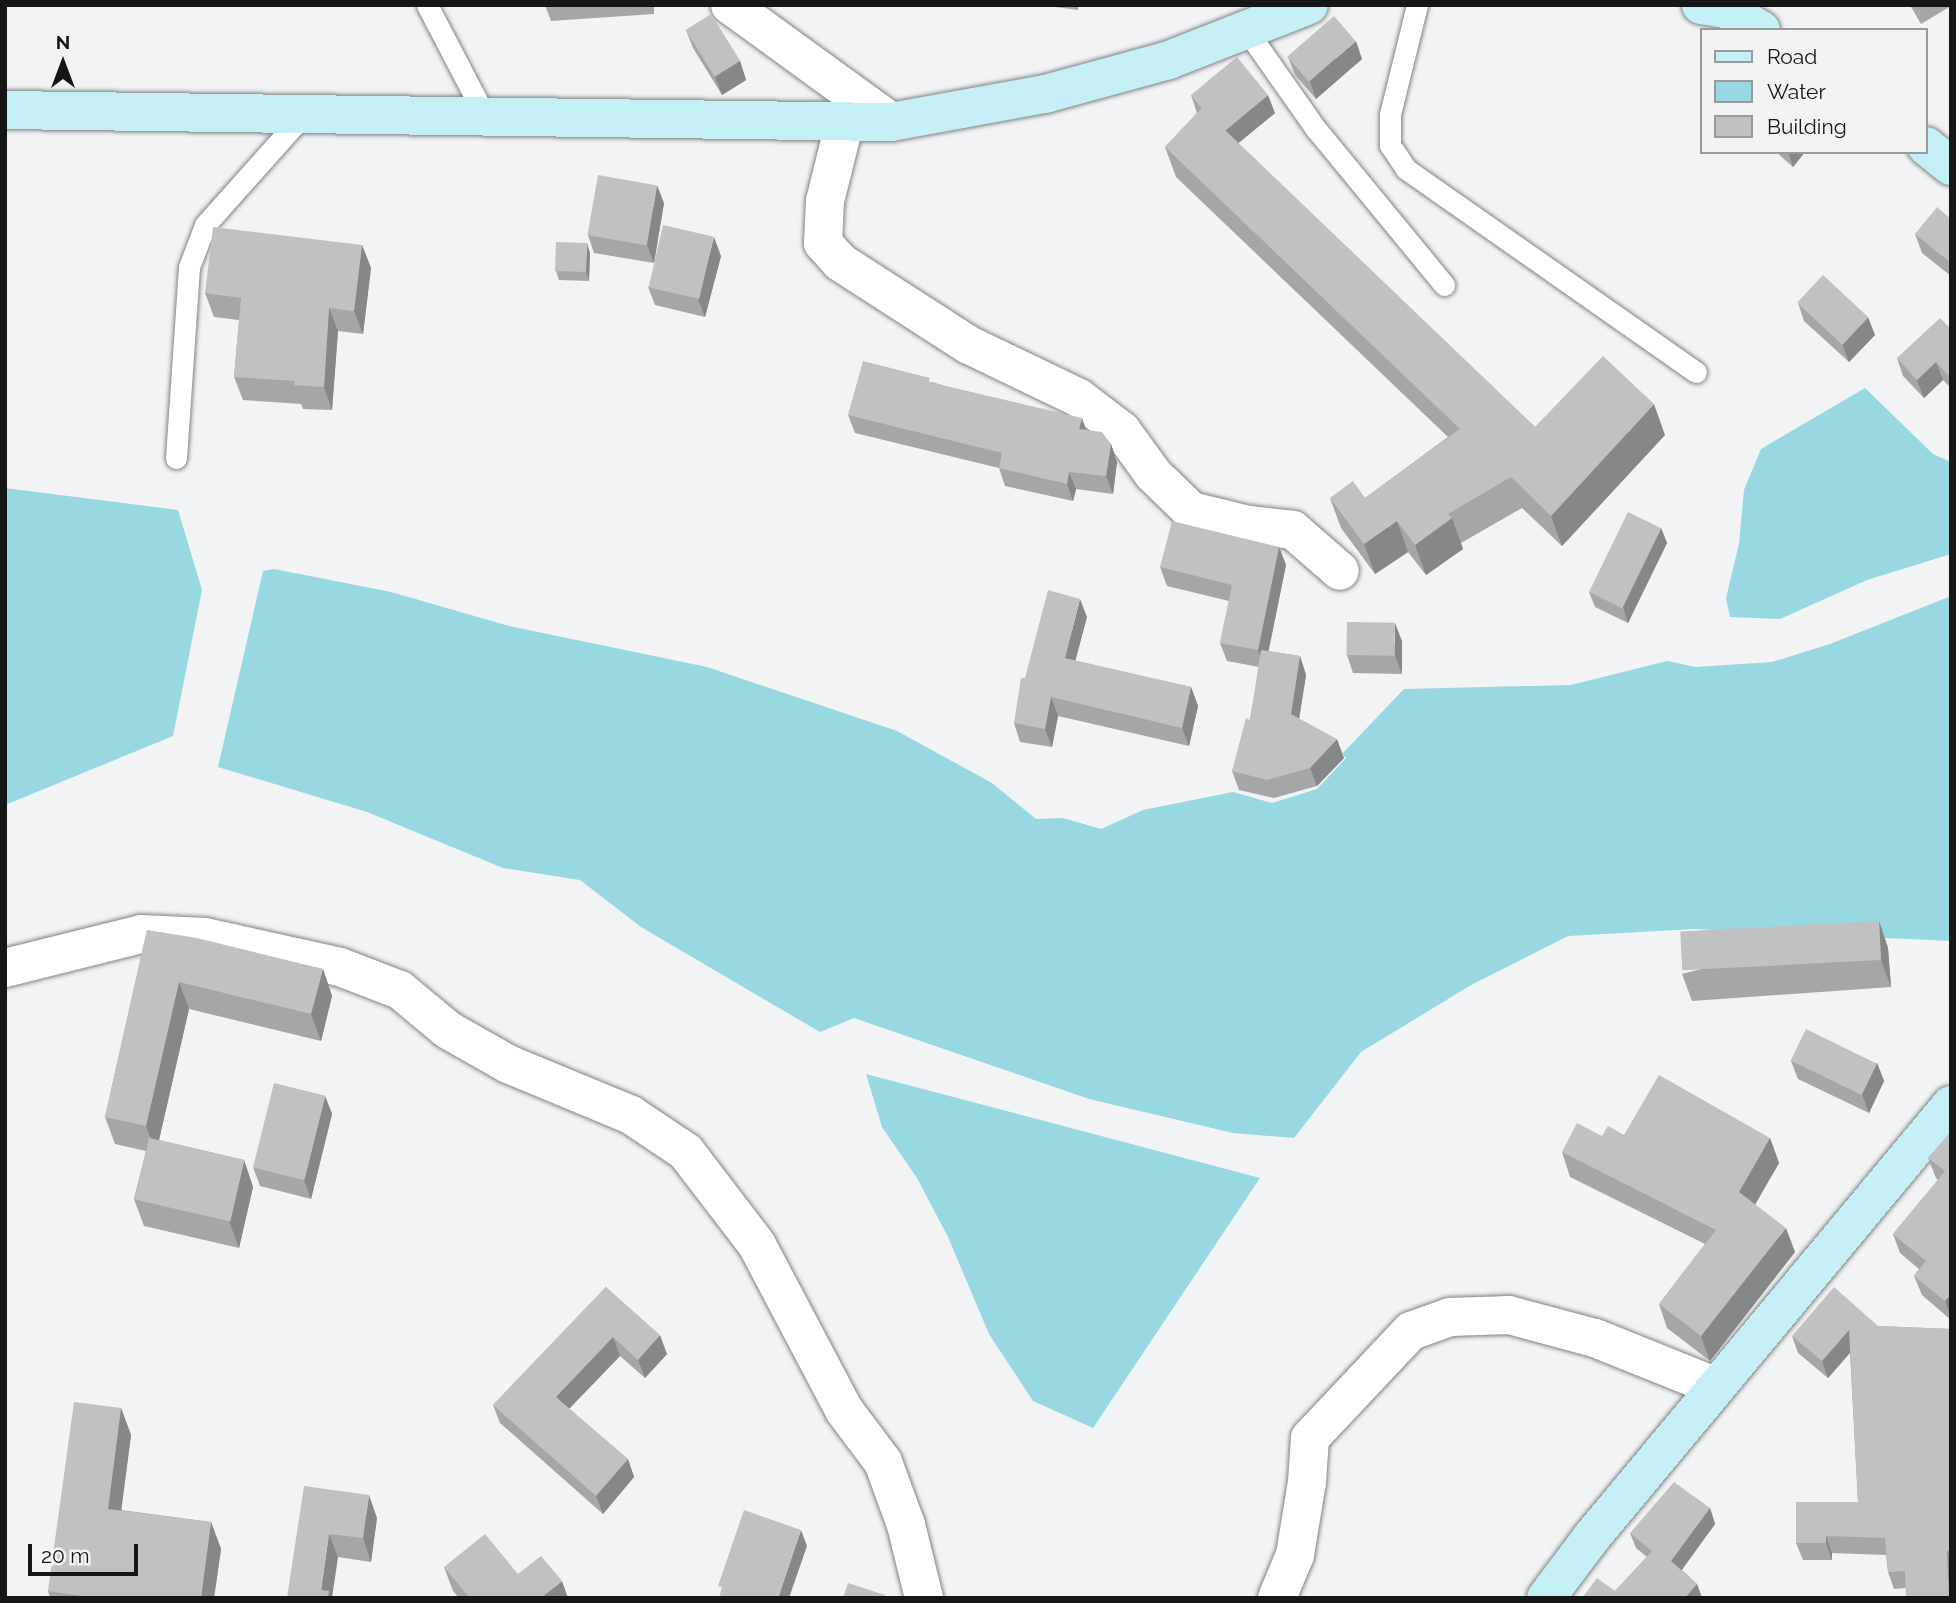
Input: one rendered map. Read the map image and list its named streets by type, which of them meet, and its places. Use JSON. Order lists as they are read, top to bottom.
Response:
{
  "legend": ["Road", "Water", "Building"],
  "scale_bar": "20 m",
  "north": "top"
}
